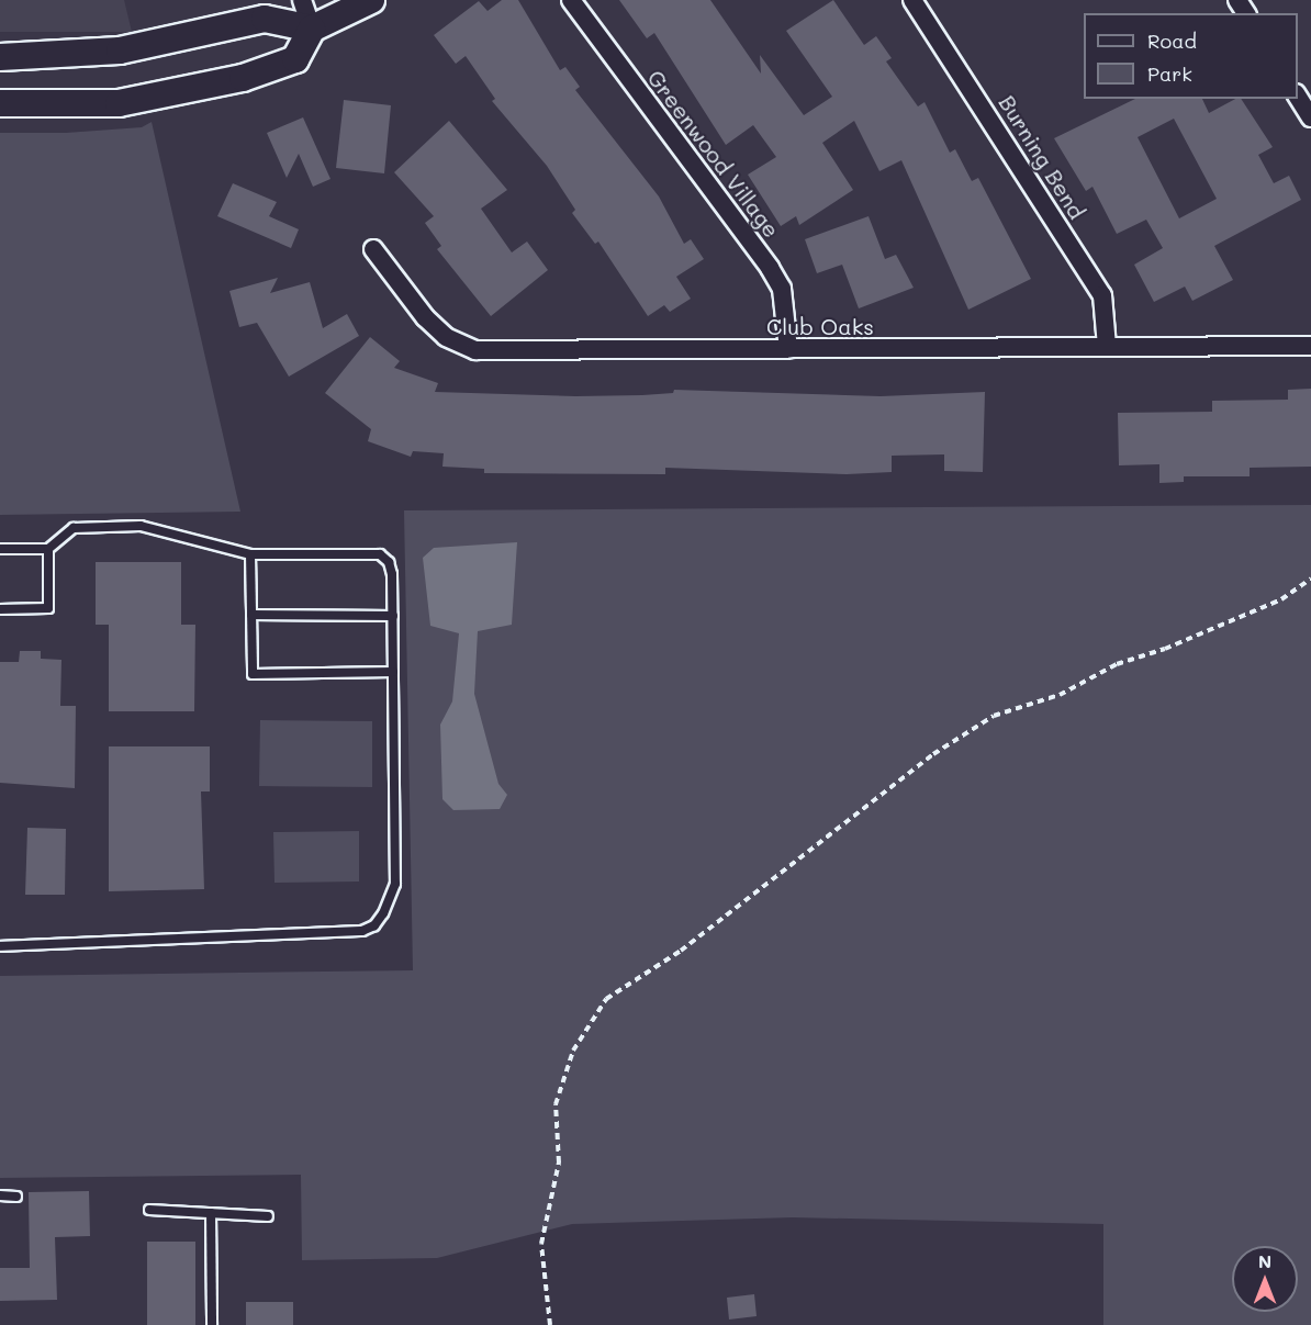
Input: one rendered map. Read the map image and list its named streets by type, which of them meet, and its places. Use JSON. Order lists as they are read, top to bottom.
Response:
{
  "streets": {
    "street": ["Greenwood Village", "Burning Bend", "Club Oaks"]
  },
  "crossings": [
    ["Greenwood Village", "Club Oaks"],
    ["Burning Bend", "Club Oaks"]
  ],
  "legend": ["Road", "Park"],
  "north": "top"
}
